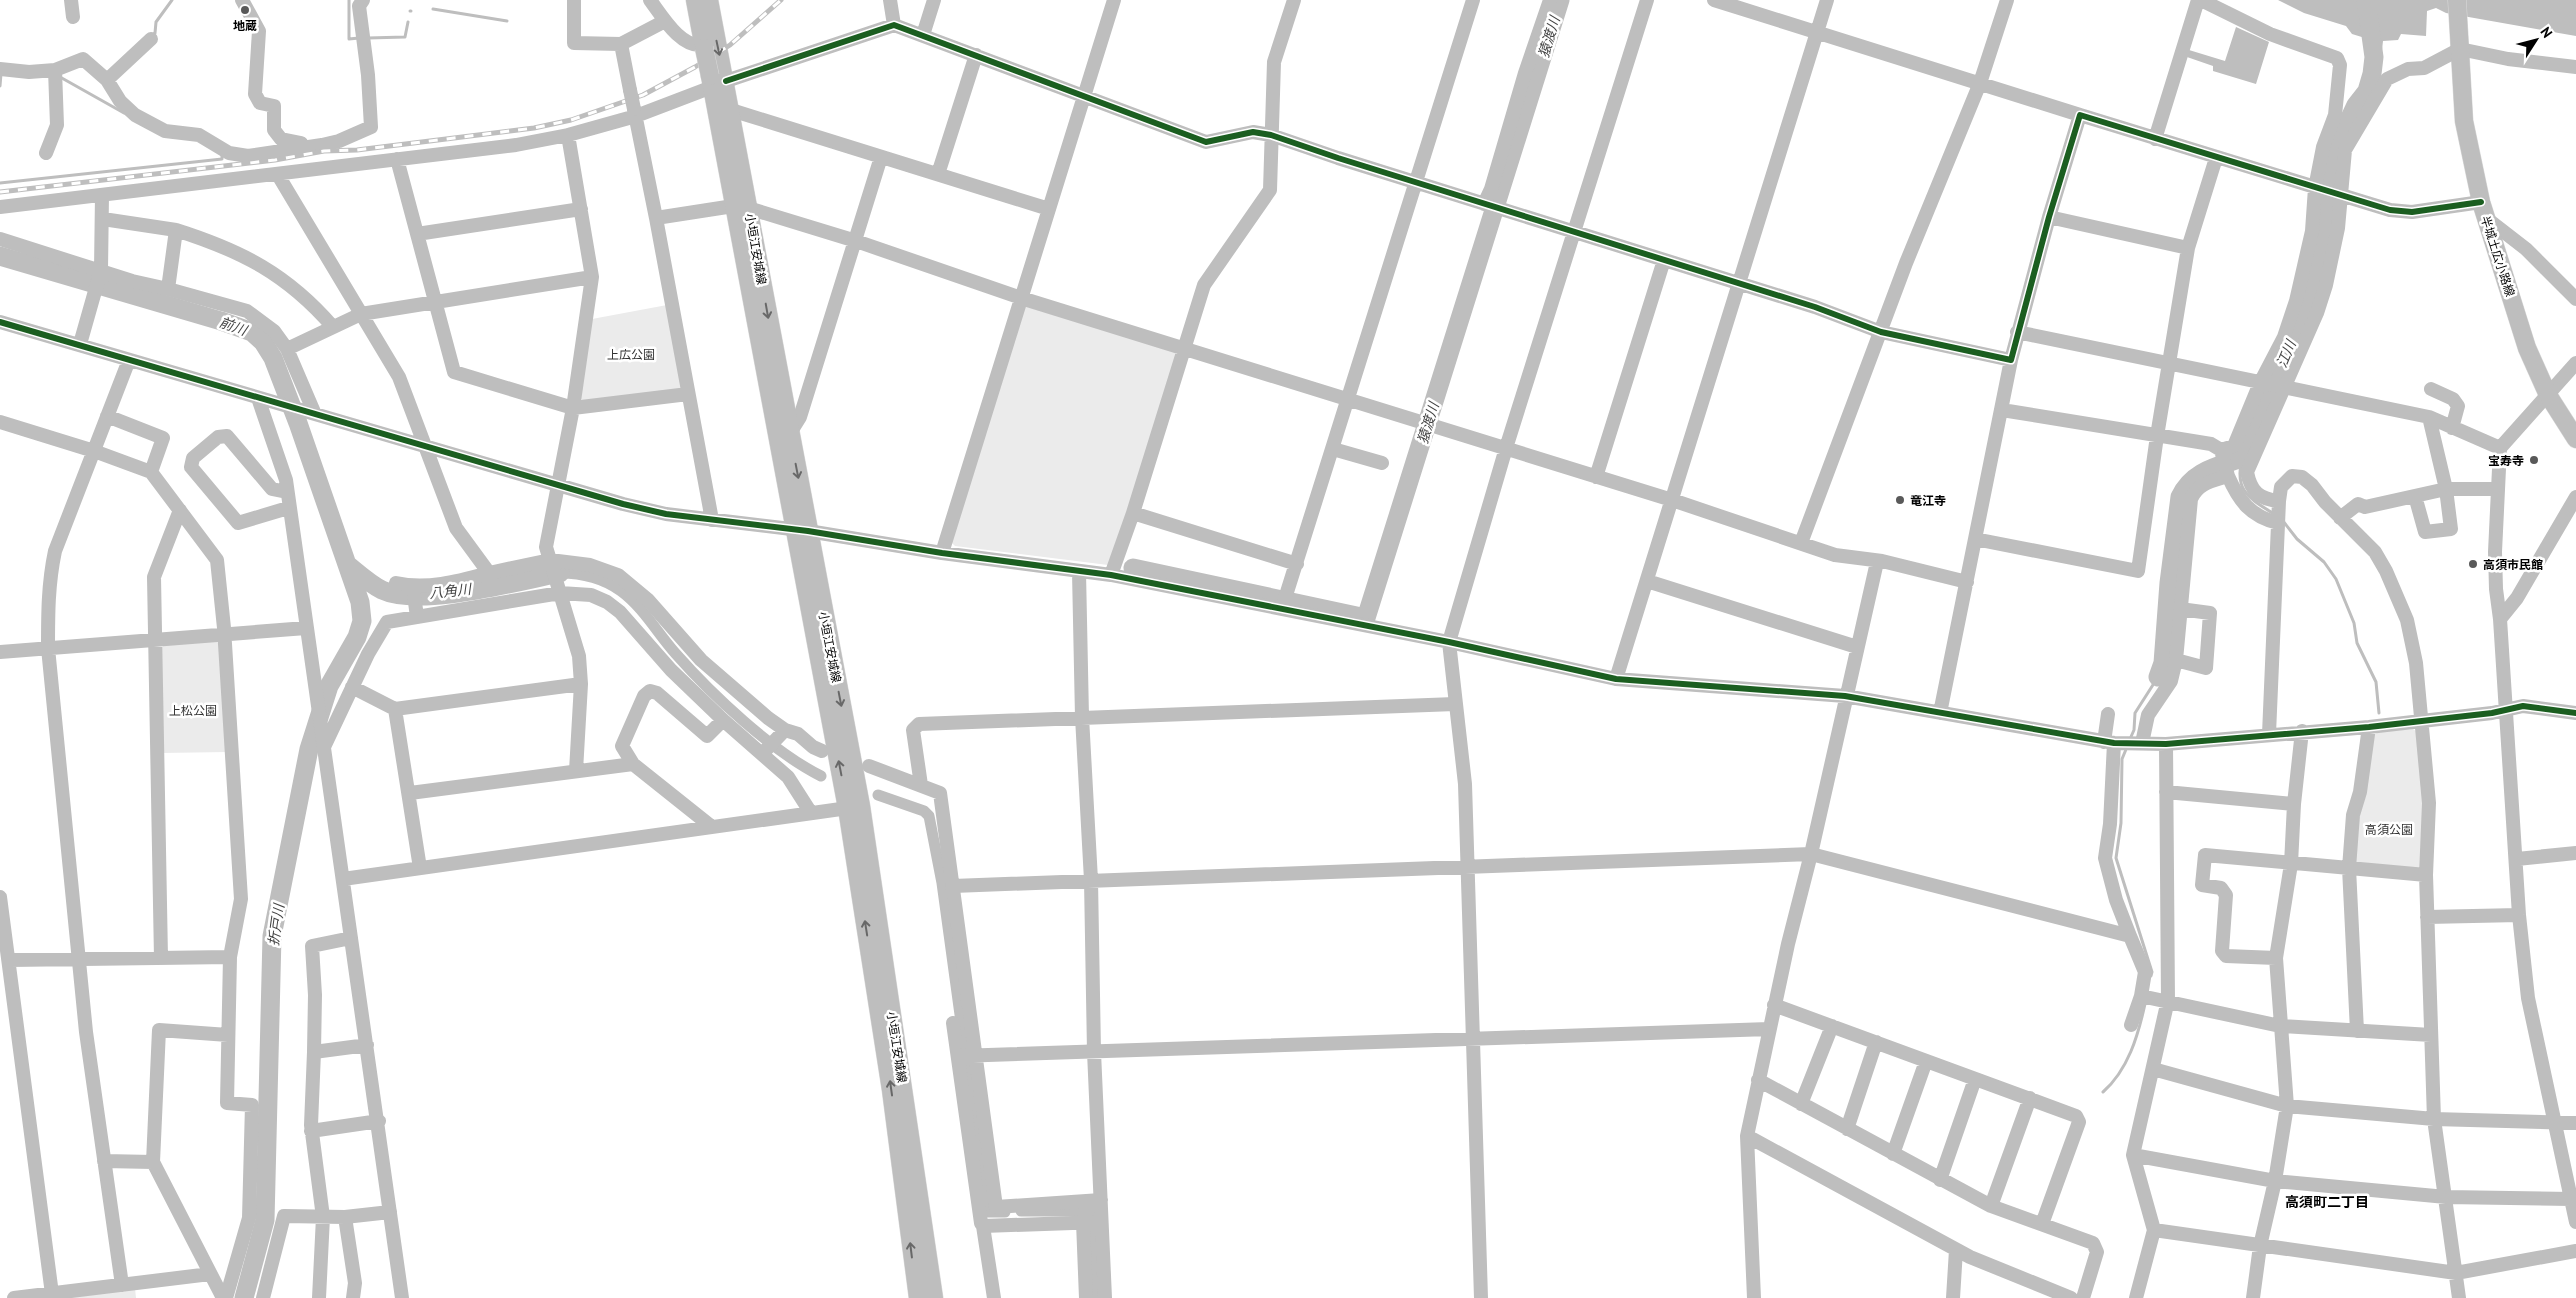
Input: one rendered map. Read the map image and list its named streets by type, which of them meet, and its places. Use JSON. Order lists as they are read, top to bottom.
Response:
{
  "streets": {
    "main road": ["小垣江安城線", "半城土広小路線"]
  },
  "districts": ["高須町二丁目"],
  "water": [
    "猿渡川",
    "前川",
    "江川",
    "八角川",
    "折戸川"
  ],
  "parks": ["上広公園", "上松公園", "高須公園"],
  "places": [
    "地蔵",
    "宝寿寺",
    "竜江寺",
    "高須市民館"
  ],
  "north": "top right"
}
